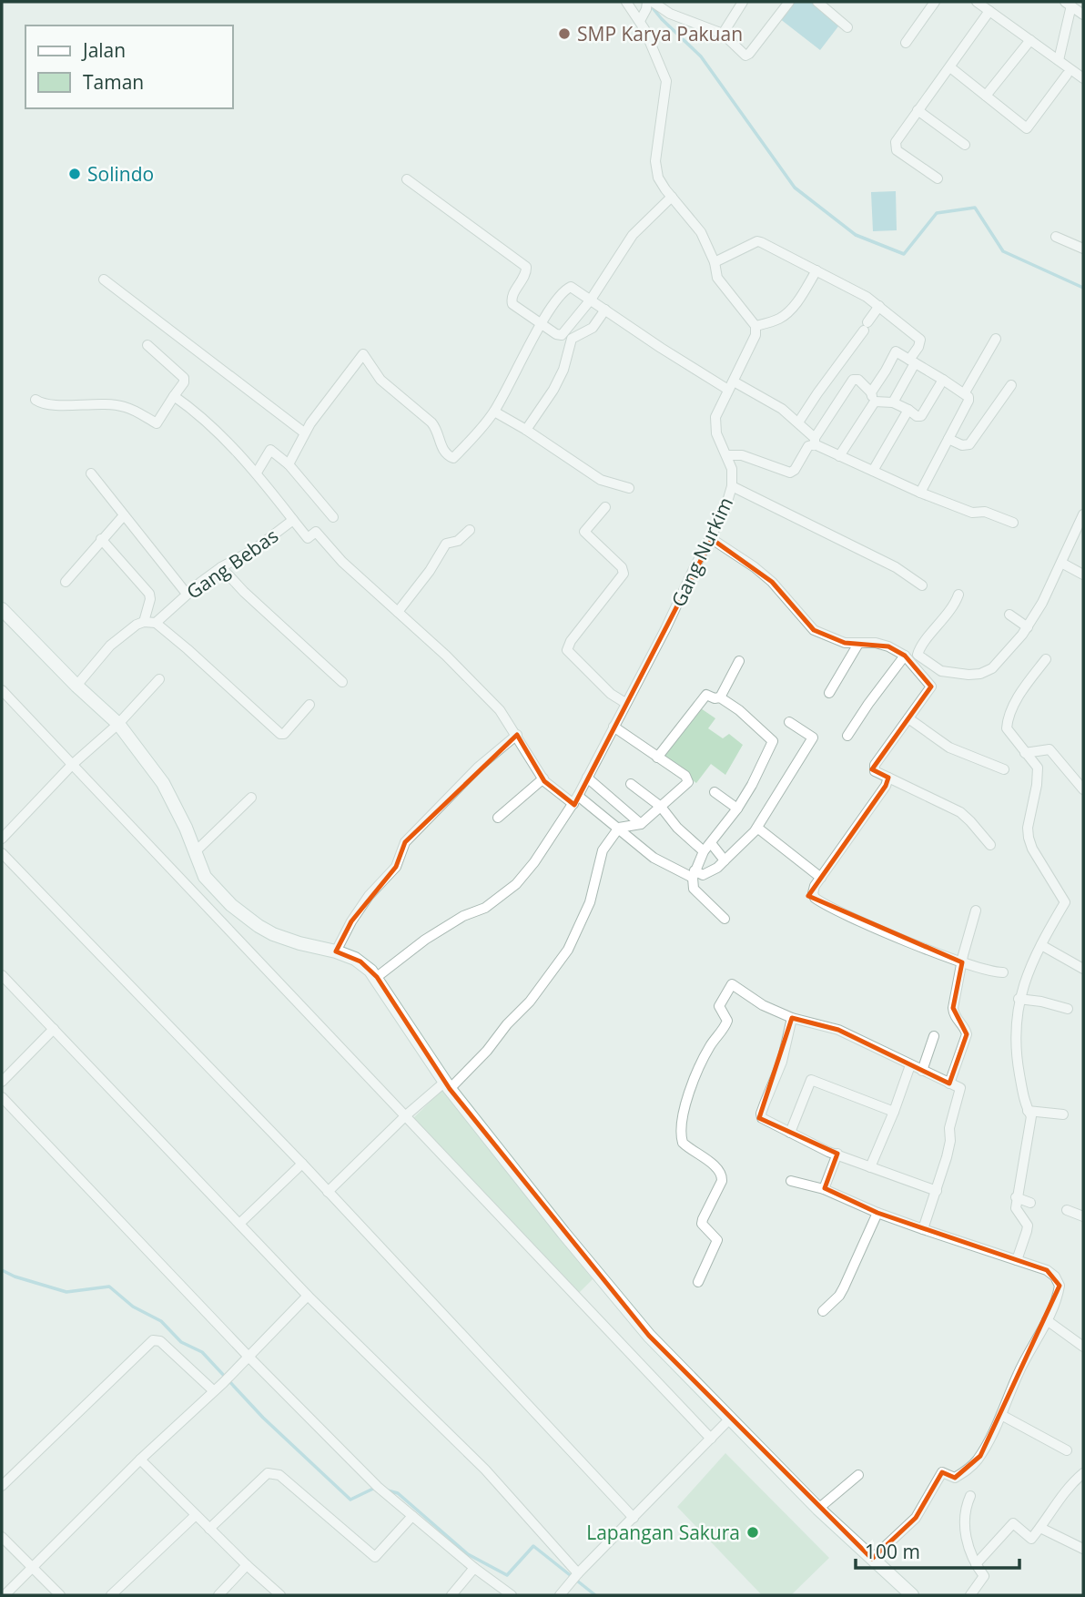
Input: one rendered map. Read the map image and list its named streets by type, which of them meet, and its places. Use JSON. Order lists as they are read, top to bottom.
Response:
{
  "streets": {
    "street": ["Gang Nurkim", "Gang Bebas"]
  },
  "places": ["SMP Karya Pakuan", "Solindo", "Lapangan Sakura"],
  "legend": ["Jalan", "Taman"],
  "scale_bar": "100 m"
}
